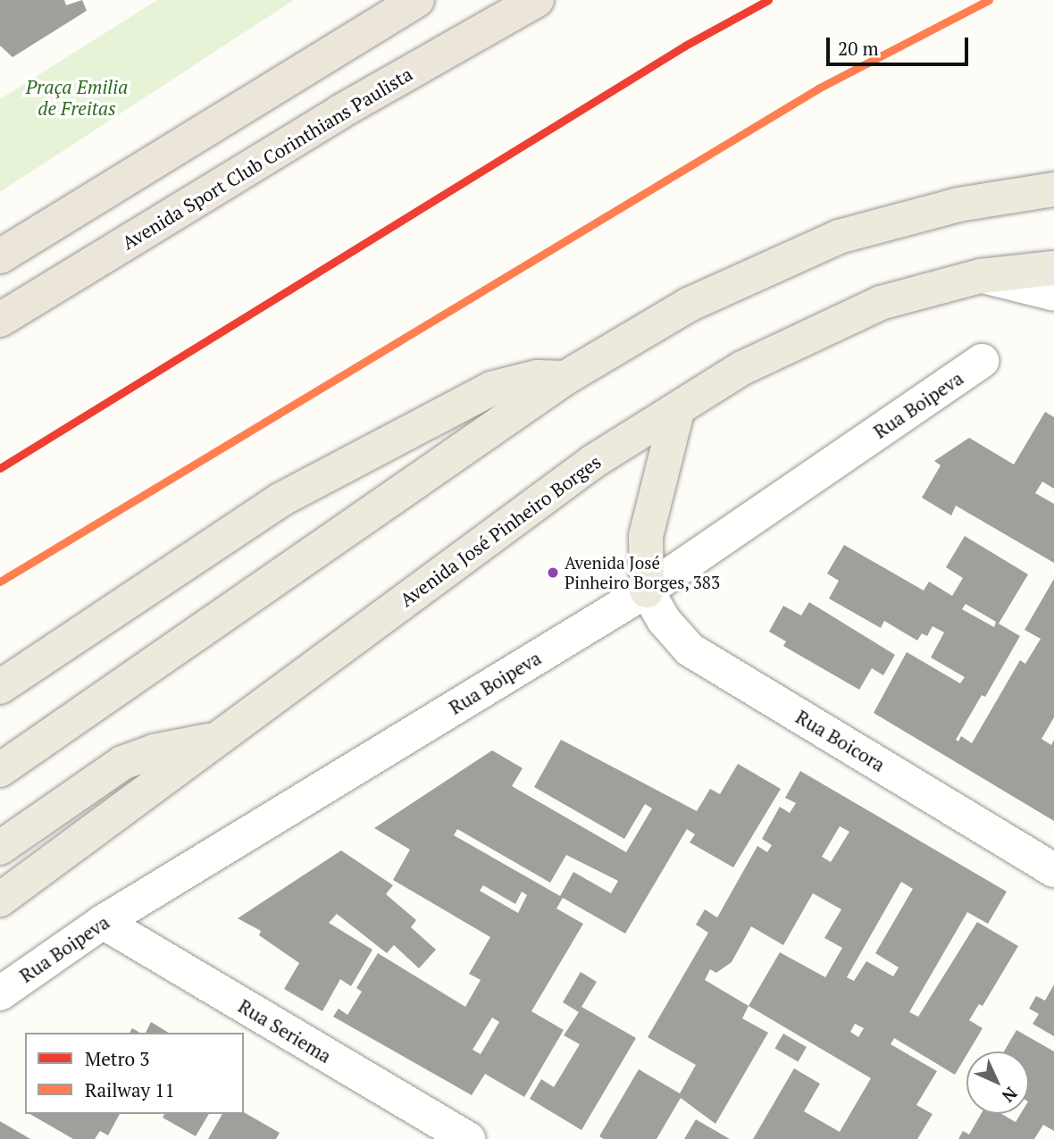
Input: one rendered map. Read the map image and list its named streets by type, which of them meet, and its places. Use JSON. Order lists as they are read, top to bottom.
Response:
{
  "streets": {
    "highway": ["Avenida Sport Club Corinthians Paulista"],
    "main road": ["Avenida José Pinheiro Borges"],
    "street": ["Rua Boipeva", "Rua Boicora", "Rua Seriema"]
  },
  "crossings": [
    ["Rua Boipeva", "Rua Boicora"],
    ["Rua Boipeva", "Rua Seriema"]
  ],
  "parks": ["Praça Emilia de Freitas"],
  "places": ["Avenida José Pinheiro Borges, 383"],
  "lines": ["metro line 3", "rail line 11"],
  "legend": ["Metro 3", "Railway 11"],
  "scale_bar": "20 m",
  "north": "bottom right"
}
